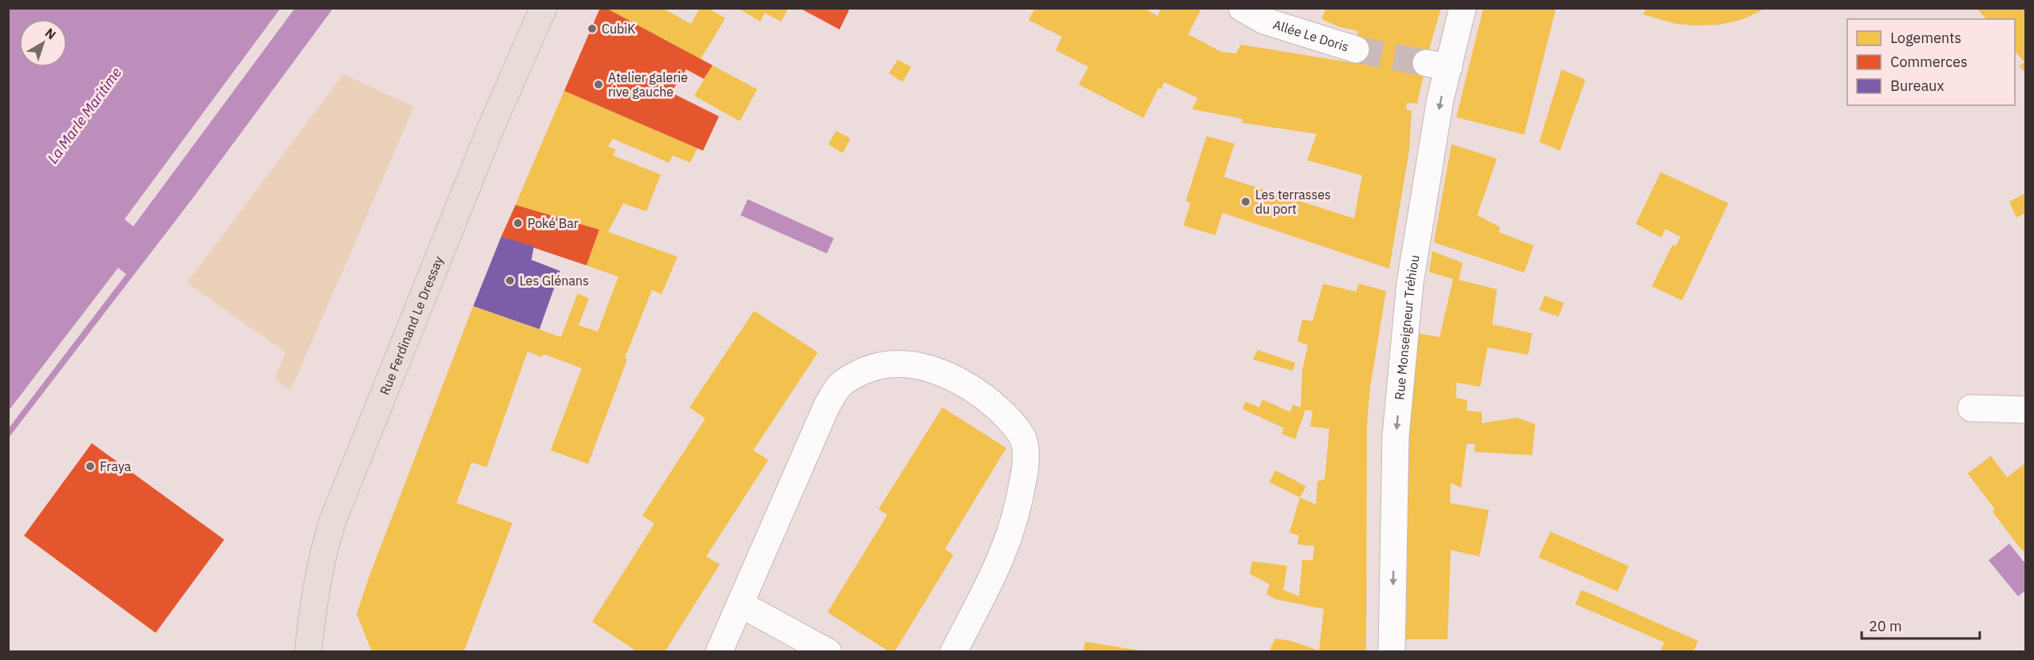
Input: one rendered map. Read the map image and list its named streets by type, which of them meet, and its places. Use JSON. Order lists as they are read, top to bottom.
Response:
{
  "streets": {
    "main road": ["Rue Ferdinand Le Dressay"],
    "street": ["Allée Le Doris", "Rue Monseigneur Tréhiou"]
  },
  "one_way": ["Rue Monseigneur Tréhiou"],
  "water": ["La Marle Maritime"],
  "places": [
    "CubiK",
    "Atelier galerie rive gauche",
    "Les terrasses du port",
    "Poké Bar",
    "Les Glénans",
    "Fraya"
  ],
  "legend": ["Logements", "Commerces", "Bureaux"],
  "scale_bar": "20 m",
  "north": "top right"
}
